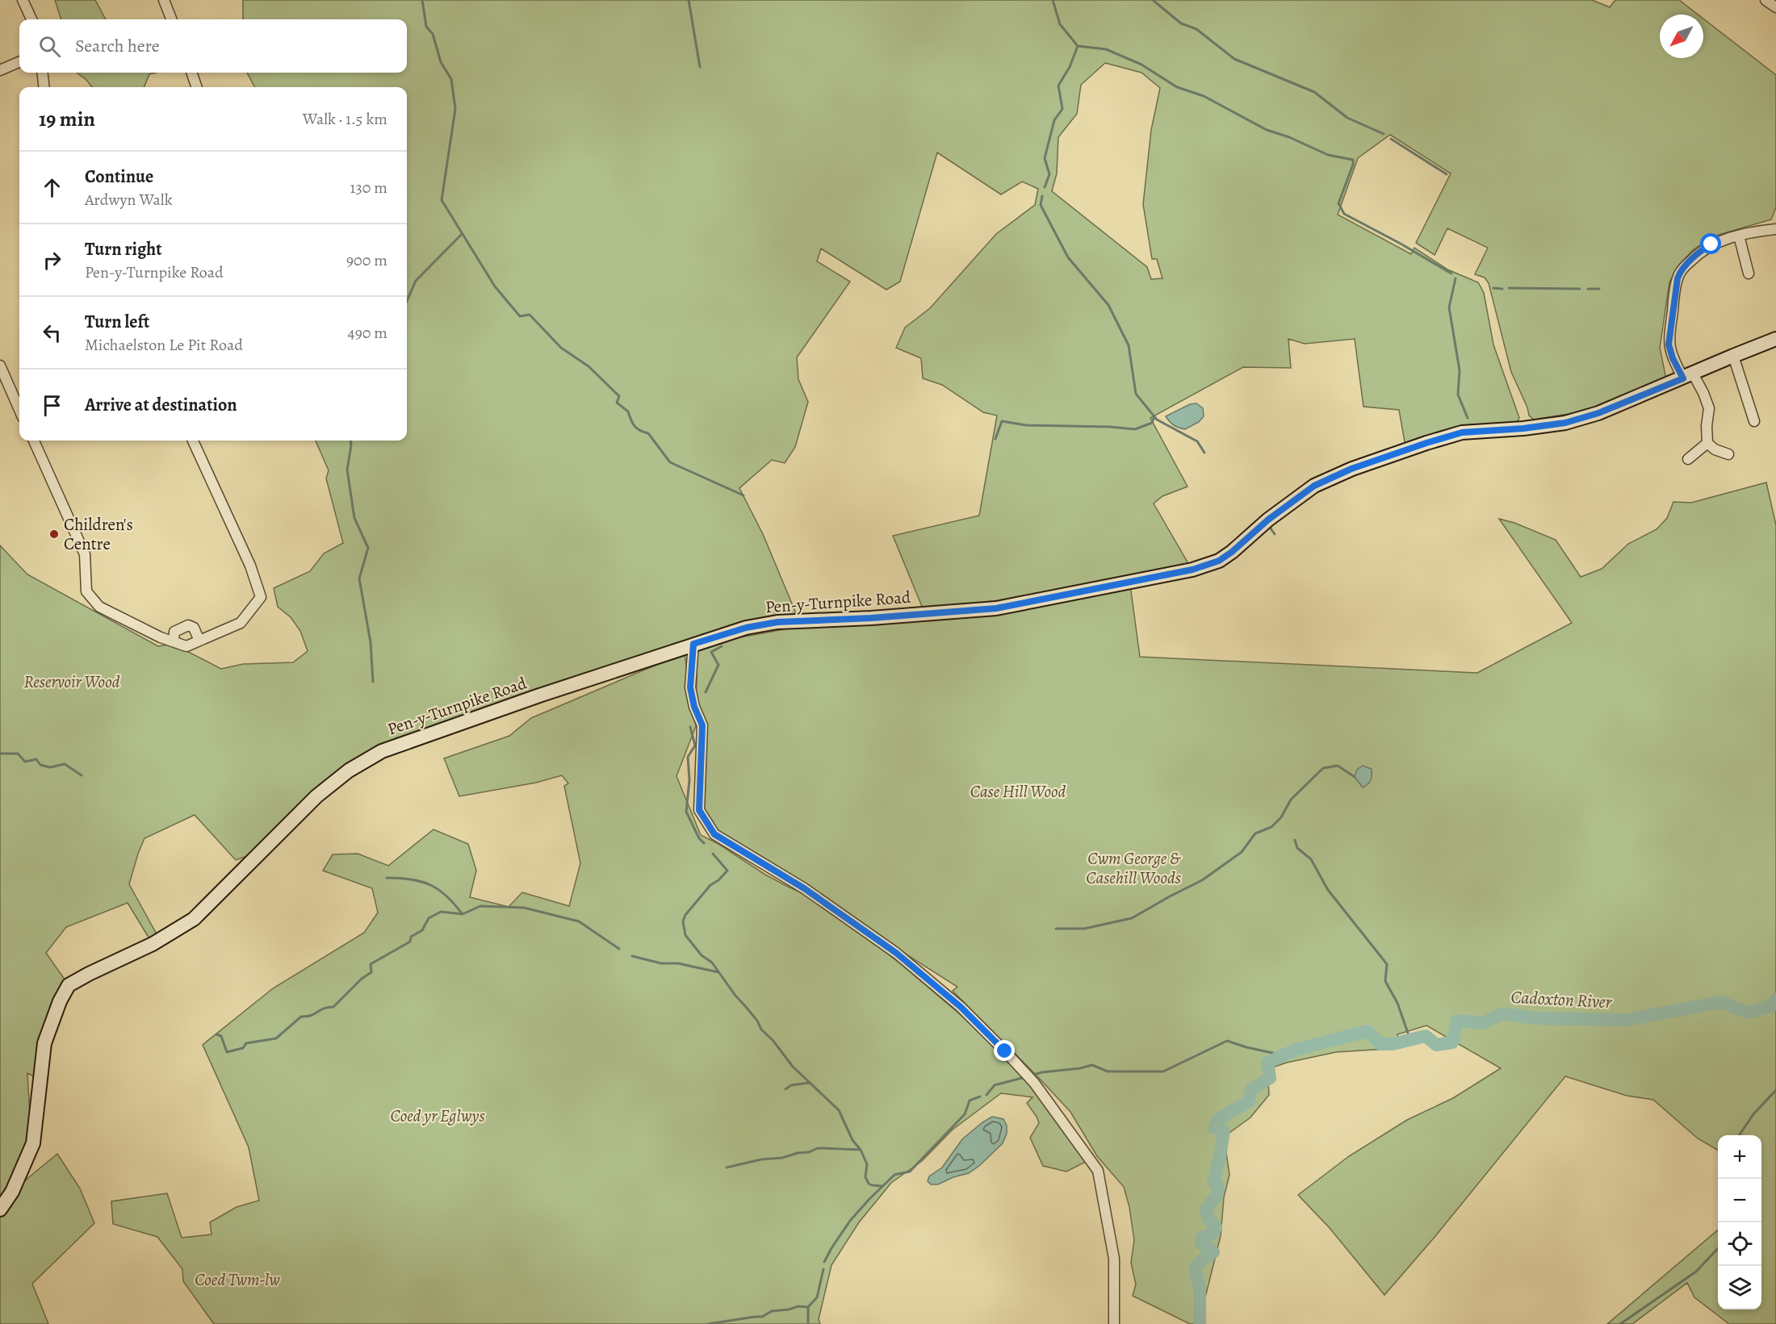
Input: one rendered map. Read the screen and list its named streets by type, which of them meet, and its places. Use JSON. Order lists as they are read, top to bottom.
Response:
{
  "streets": {
    "street": ["Pen-y-Turnpike Road"]
  },
  "water": ["Cadoxton River"],
  "parks": [
    "Reservoir Wood",
    "Case Hill Wood",
    "Cwm George & Casehill Woods",
    "Coed yr Eglwys",
    "Coed Twm-lw"
  ],
  "places": ["Children's Centre"],
  "north": "bottom left",
  "page": {
    "search": "Search here",
    "heading": ["19 min", "Walk · 1.5 km"],
    "list": [
      ["Continue", "Ardwyn Walk", "130 m"],
      ["Turn right", "Pen-y-Turnpike Road", "900 m"],
      ["Turn left", "Michaelston Le Pit Road", "490 m"],
      "Arrive at destination"
    ],
    "map_buttons": ["+", "−"]
  }
}
